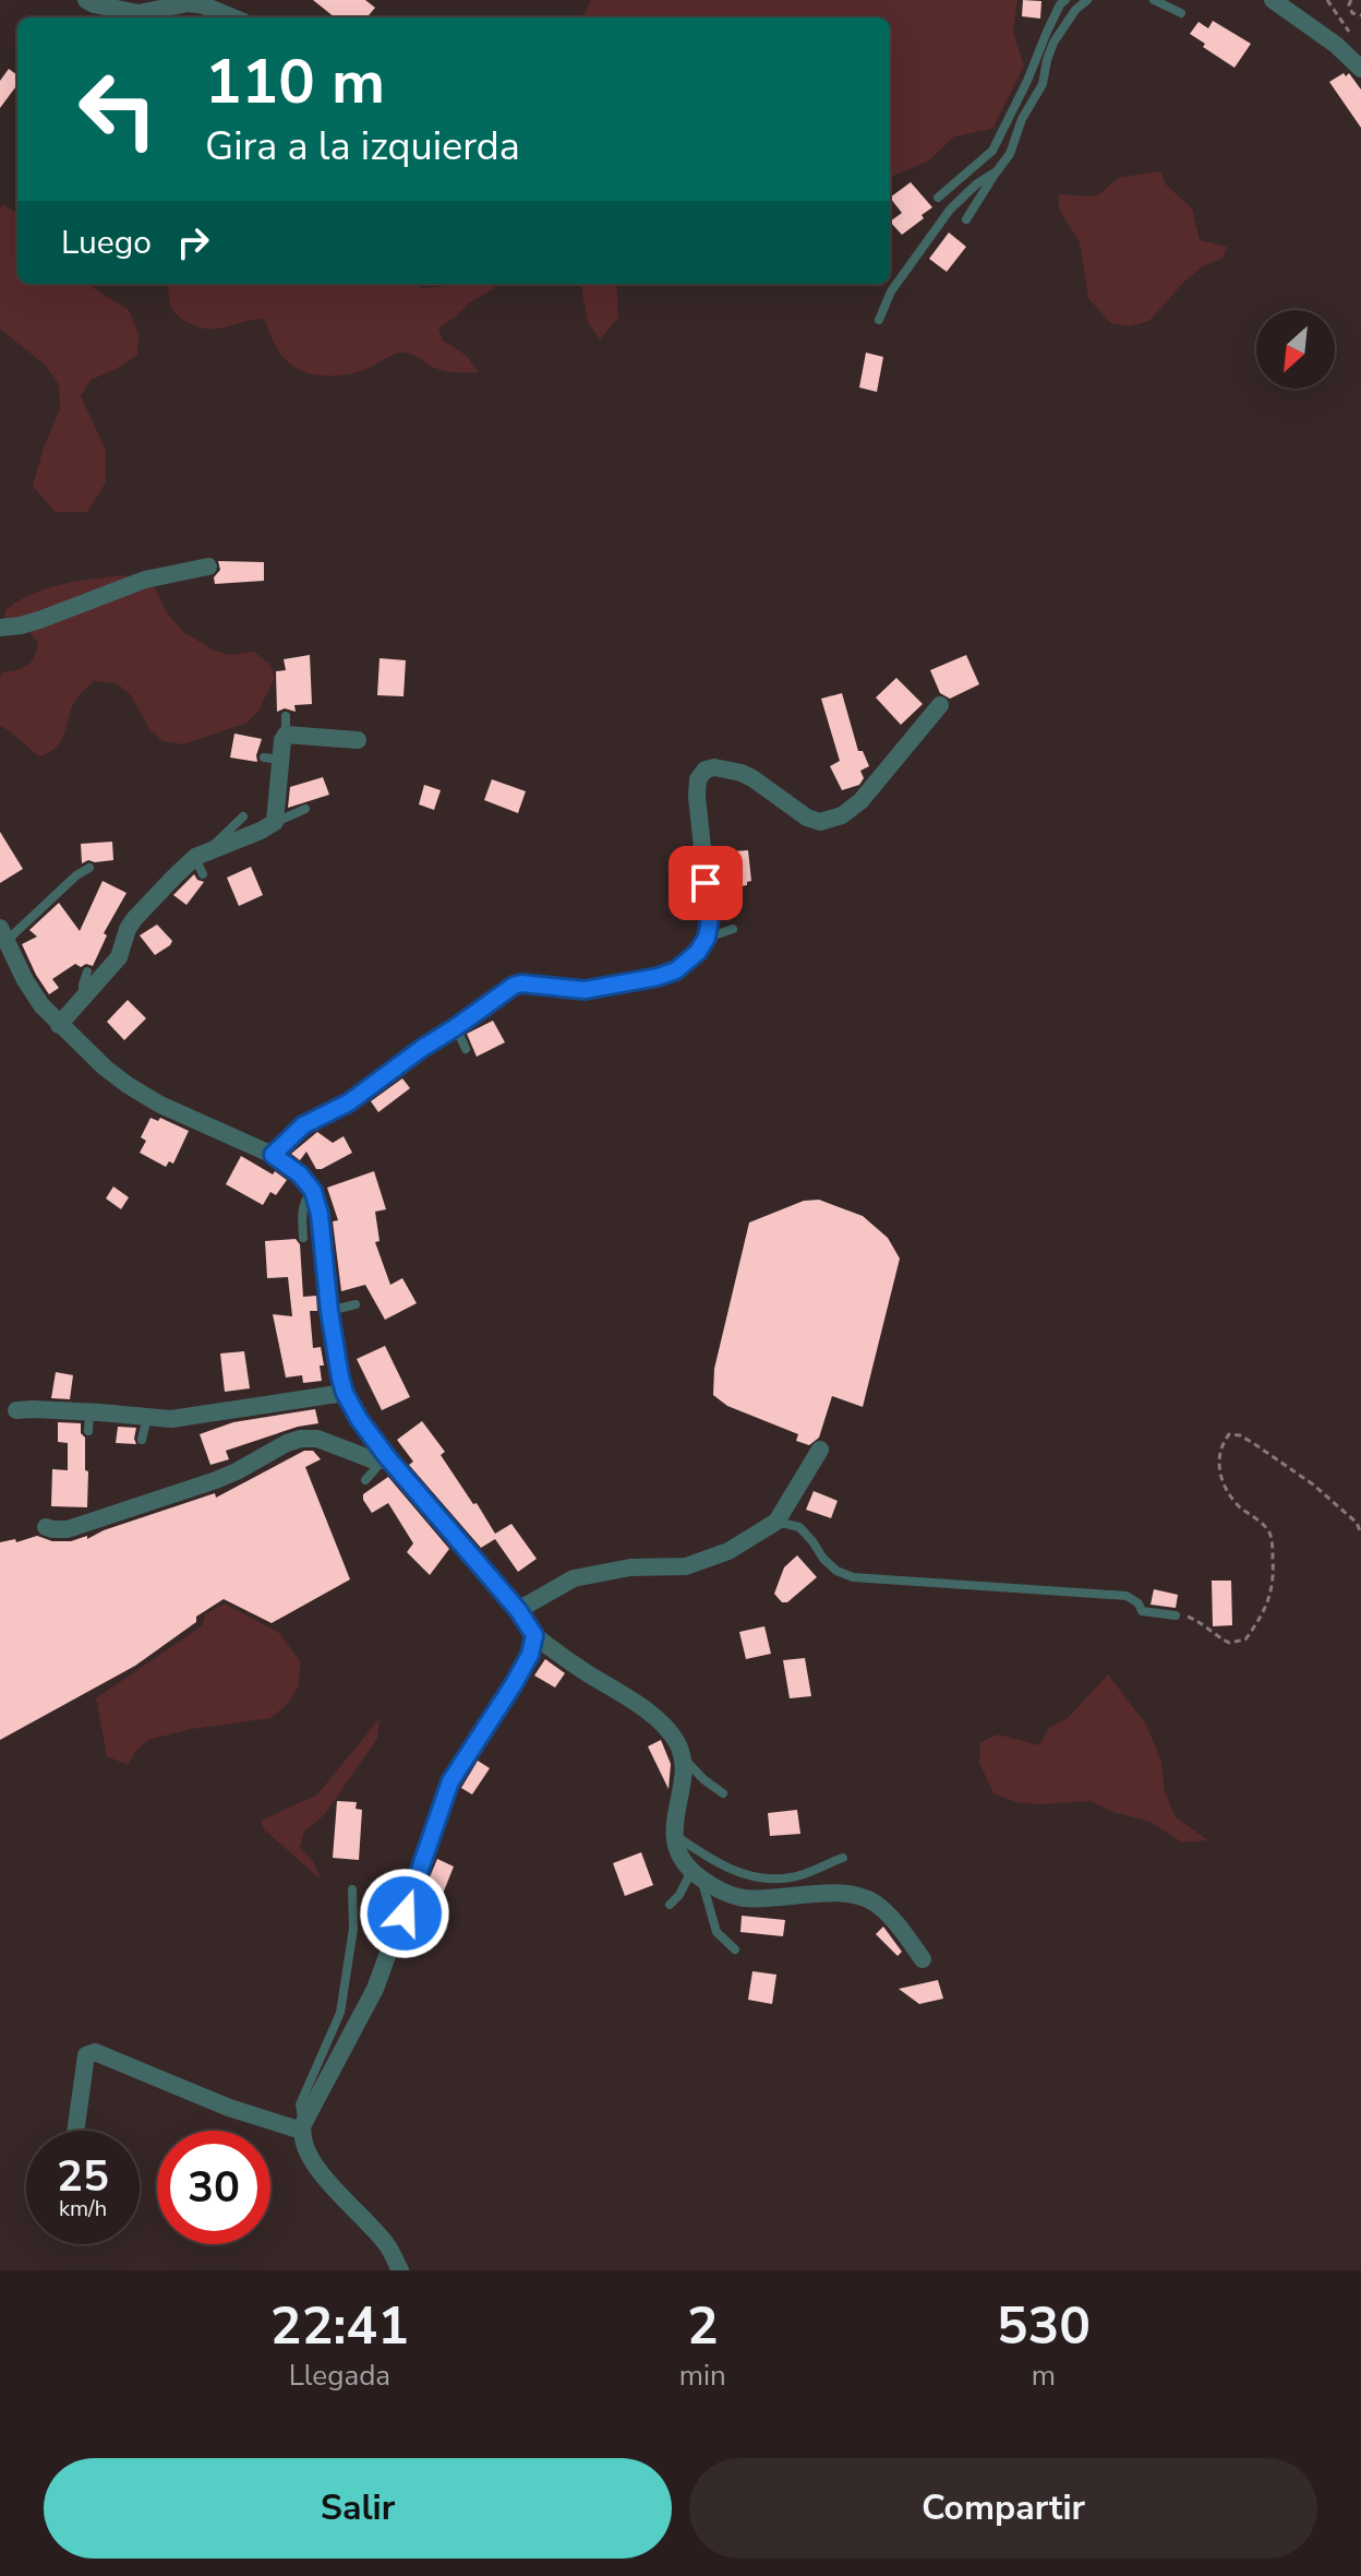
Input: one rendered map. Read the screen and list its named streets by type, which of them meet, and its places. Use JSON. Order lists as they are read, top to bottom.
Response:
{
  "north": "bottom left",
  "page": {
    "turn": ["110 m", "Gira a la izquierda"],
    "then": "Luego",
    "speed": "25 km/h",
    "limit": "30",
    "eta": [
      "22:41",
      "Llegada",
      "2",
      "min",
      "530",
      "m"
    ],
    "buttons": ["Salir", "Compartir"]
  }
}
